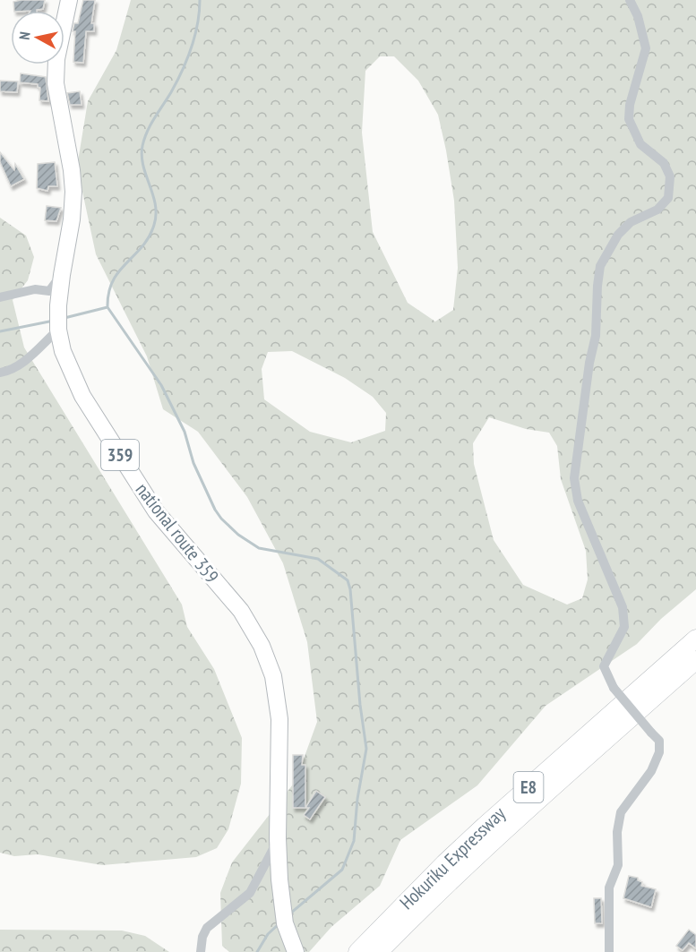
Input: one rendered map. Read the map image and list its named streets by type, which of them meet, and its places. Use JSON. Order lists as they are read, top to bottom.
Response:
{
  "streets": {
    "highway": [
      "359",
      "national route 359",
      "E8",
      "Hokuriku Expressway"
    ]
  },
  "north": "left"
}
